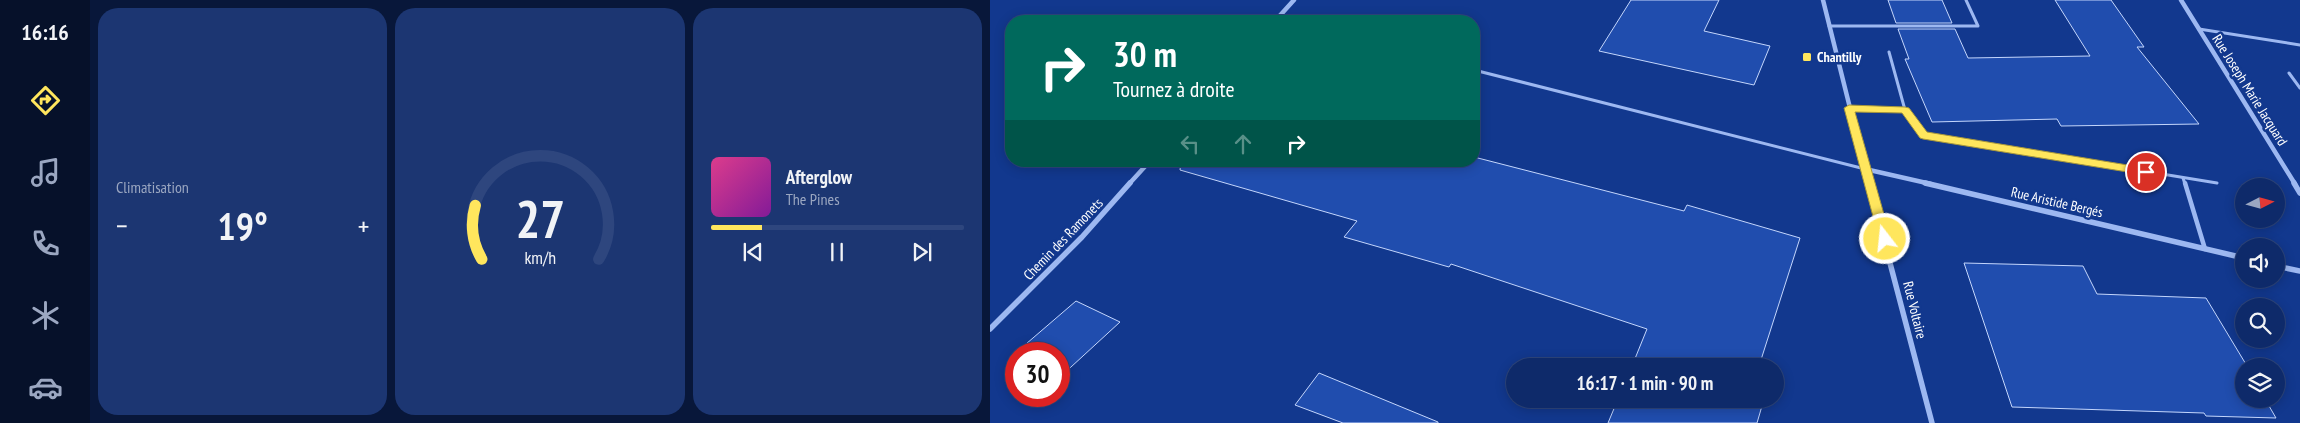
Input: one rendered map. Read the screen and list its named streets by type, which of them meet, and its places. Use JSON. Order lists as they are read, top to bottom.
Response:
{
  "streets": {
    "street": [
      "Rue Joseph Marie Jacquard",
      "Rue Aristide Bergés",
      "Chemin des Ramonets",
      "Rue Voltaire"
    ]
  },
  "crossings": [
    ["Rue Aristide Bergés", "Rue Voltaire"]
  ],
  "places": {
    "transit": ["Chantilly"]
  },
  "north": "right",
  "page": {
    "tabs": "16:16",
    "tile": "Climatisation",
    "turn": ["30 m", "Tournez à droite"],
    "song": ["Afterglow", "The Pines"],
    "heat": ["−", "19°", "+"],
    "limit": "30",
    "trip": "16:17 · 1 min · 90 m",
    "gauge": ["27", "km/h"]
  }
}
